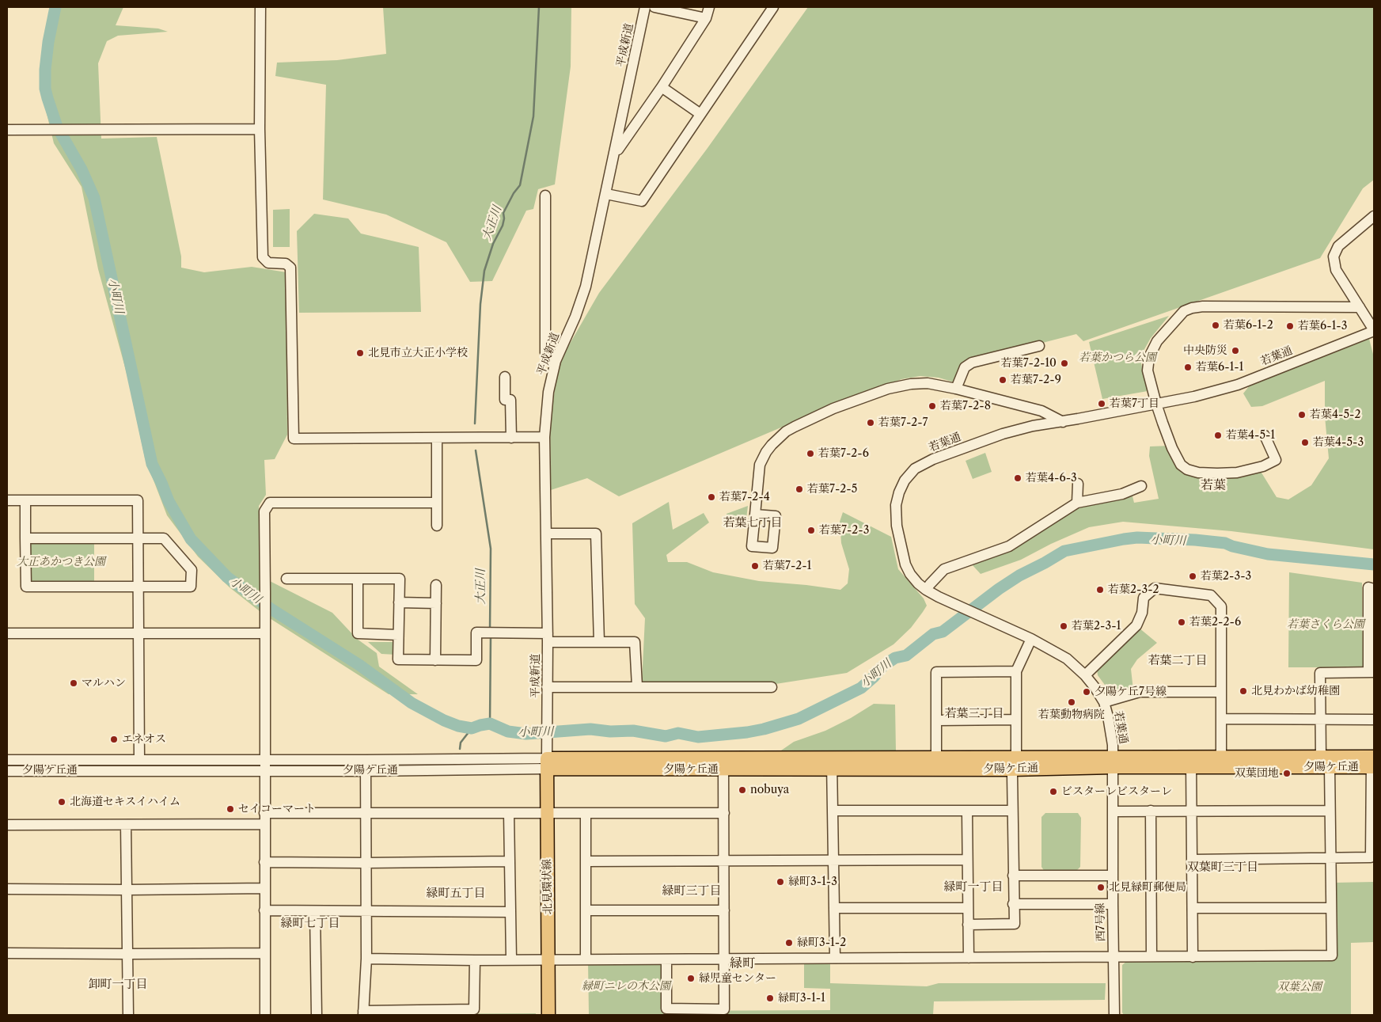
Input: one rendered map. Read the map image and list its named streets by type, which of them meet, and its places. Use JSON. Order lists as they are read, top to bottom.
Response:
{
  "streets": {
    "main road": ["夕陽ケ丘通", "北見環状線"],
    "street": ["平成新道", "若葉通", "西7号線"]
  },
  "crossings": [
    ["平成新道", "夕陽ケ丘通"],
    ["平成新道", "北見環状線"],
    ["若葉通", "夕陽ケ丘通"],
    ["若葉通", "西7号線"],
    ["夕陽ケ丘通", "北見環状線"],
    ["夕陽ケ丘通", "西7号線"]
  ],
  "districts": [
    "若葉",
    "若葉七丁目",
    "若葉二丁目",
    "若葉三丁目",
    "双葉町三丁目",
    "緑町一丁目",
    "緑町三丁目",
    "緑町五丁目",
    "緑町七丁目",
    "緑町",
    "卸町一丁目"
  ],
  "water": ["大正川", "小町川"],
  "parks": [
    "若葉かつら公園",
    "大正あかつき公園",
    "若葉さくら公園",
    "緑町ニレの木公園",
    "双葉公園"
  ],
  "places": [
    "若葉6-1-2",
    "若葉6-1-3",
    "中央防災",
    "北見市立大正小学校",
    "若葉7-2-10",
    "若葉6-1-1",
    "若葉7-2-9",
    "若葉7丁目",
    "若葉7-2-8",
    "若葉4-5-2",
    "若葉7-2-7",
    "若葉4-5-1",
    "若葉4-5-3",
    "若葉7-2-6",
    "若葉4-6-3",
    "若葉7-2-5",
    "若葉7-2-4",
    "若葉7-2-3",
    "若葉7-2-1",
    "若葉2-3-3",
    "若葉2-3-2",
    "若葉2-2-6",
    "若葉2-3-1",
    "マルハン",
    "北見わかば幼稚園",
    "夕陽ケ丘7号線",
    "若葉動物病院",
    "エネオス",
    "双葉団地",
    "nobuya",
    "ビスターレビスターレ",
    "北海道セキスイハイム",
    "セイコーマート",
    "緑町3-1-3",
    "北見緑町郵便局",
    "緑町3-1-2",
    "緑児童センター",
    "緑町3-1-1"
  ]
}
